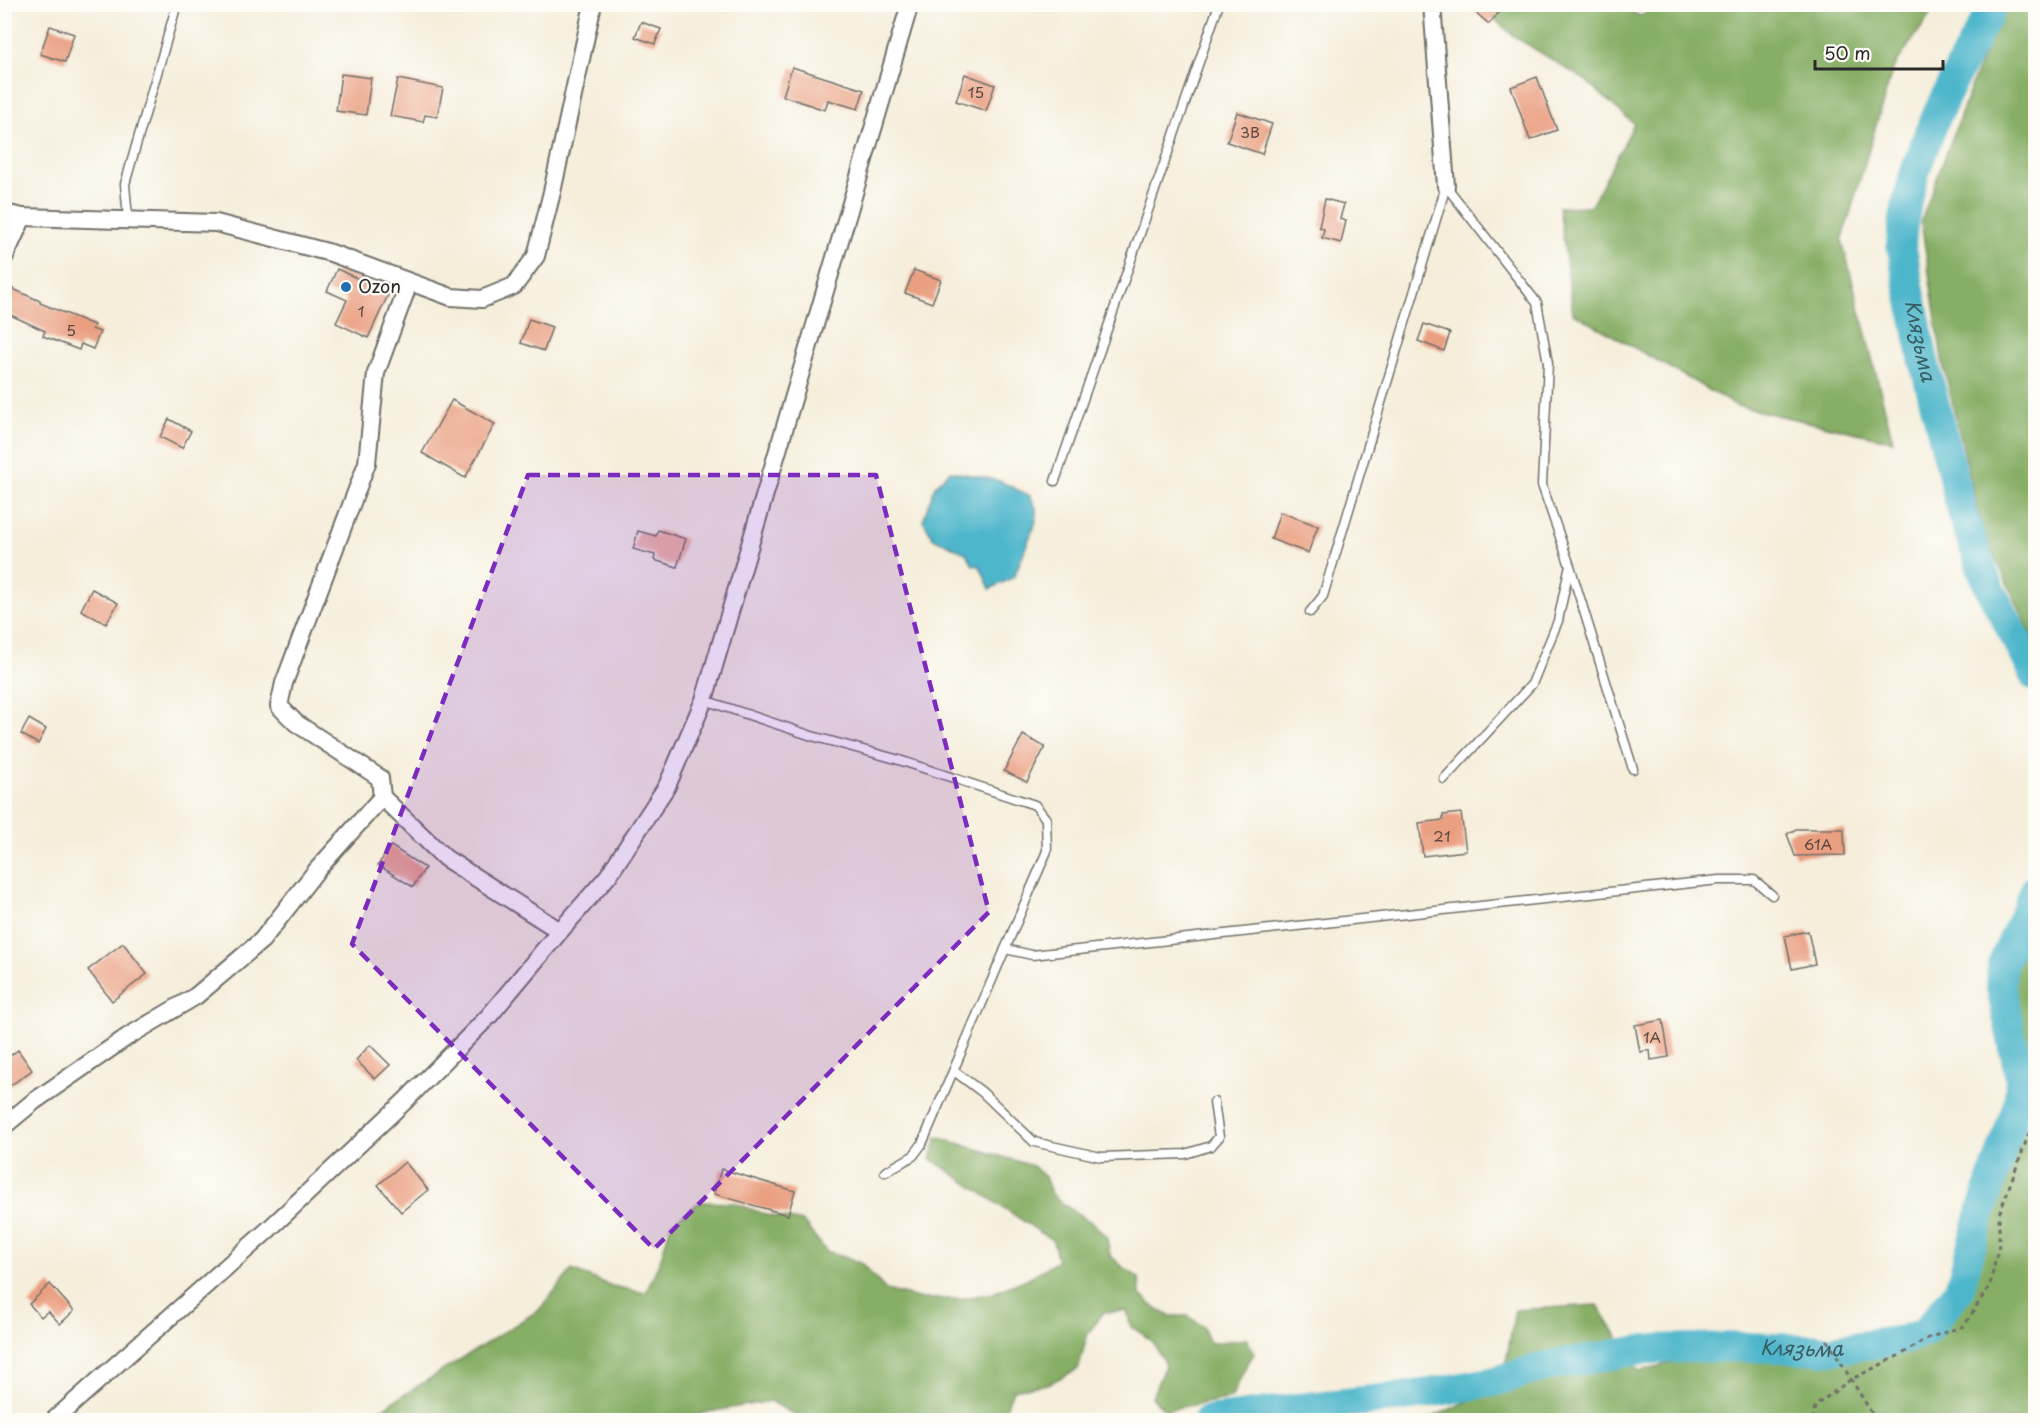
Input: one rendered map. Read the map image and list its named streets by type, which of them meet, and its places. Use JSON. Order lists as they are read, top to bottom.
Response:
{
  "water": ["Клязьма"],
  "places": ["Ozon"],
  "house_numbers": [
    "15",
    "3В",
    "1",
    "5",
    "21",
    "61А",
    "1А"
  ],
  "scale_bar": "50 m"
}
